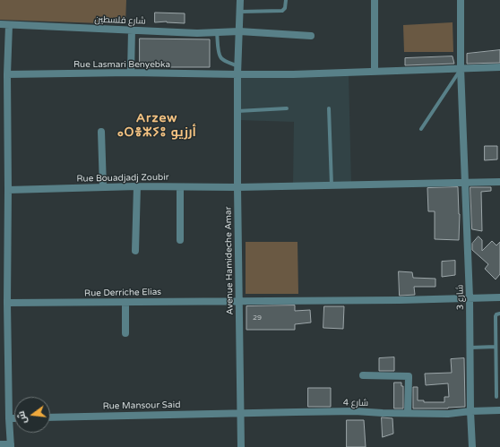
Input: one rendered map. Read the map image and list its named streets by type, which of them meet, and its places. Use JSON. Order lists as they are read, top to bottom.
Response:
{
  "streets": {
    "street": [
      "شارع فلسطين",
      "Rue Lasmari Benyebka",
      "Rue Bouadjadj Zoubir",
      "Avenue Hamideche Amar",
      "Rue Derriche Elias",
      "شارع 3",
      "شارع 4",
      "Rue Mansour Said"
    ]
  },
  "crossings": [
    ["شارع فلسطين", "Avenue Hamideche Amar"],
    ["Rue Lasmari Benyebka", "Avenue Hamideche Amar"],
    ["Rue Lasmari Benyebka", "شارع 3"],
    ["Rue Bouadjadj Zoubir", "Avenue Hamideche Amar"],
    ["Rue Bouadjadj Zoubir", "شارع 3"],
    ["Avenue Hamideche Amar", "Rue Derriche Elias"],
    ["Avenue Hamideche Amar", "شارع 4"],
    ["Avenue Hamideche Amar", "Rue Mansour Said"],
    ["Rue Derriche Elias", "شارع 3"],
    ["شارع 3", "شارع 4"],
    ["شارع 4", "Rue Mansour Said"]
  ],
  "districts": ["Arzew ⴰⵔⴻⵣⵢⵓ أرزيو"],
  "house_numbers": ["29"],
  "north": "left"
}
